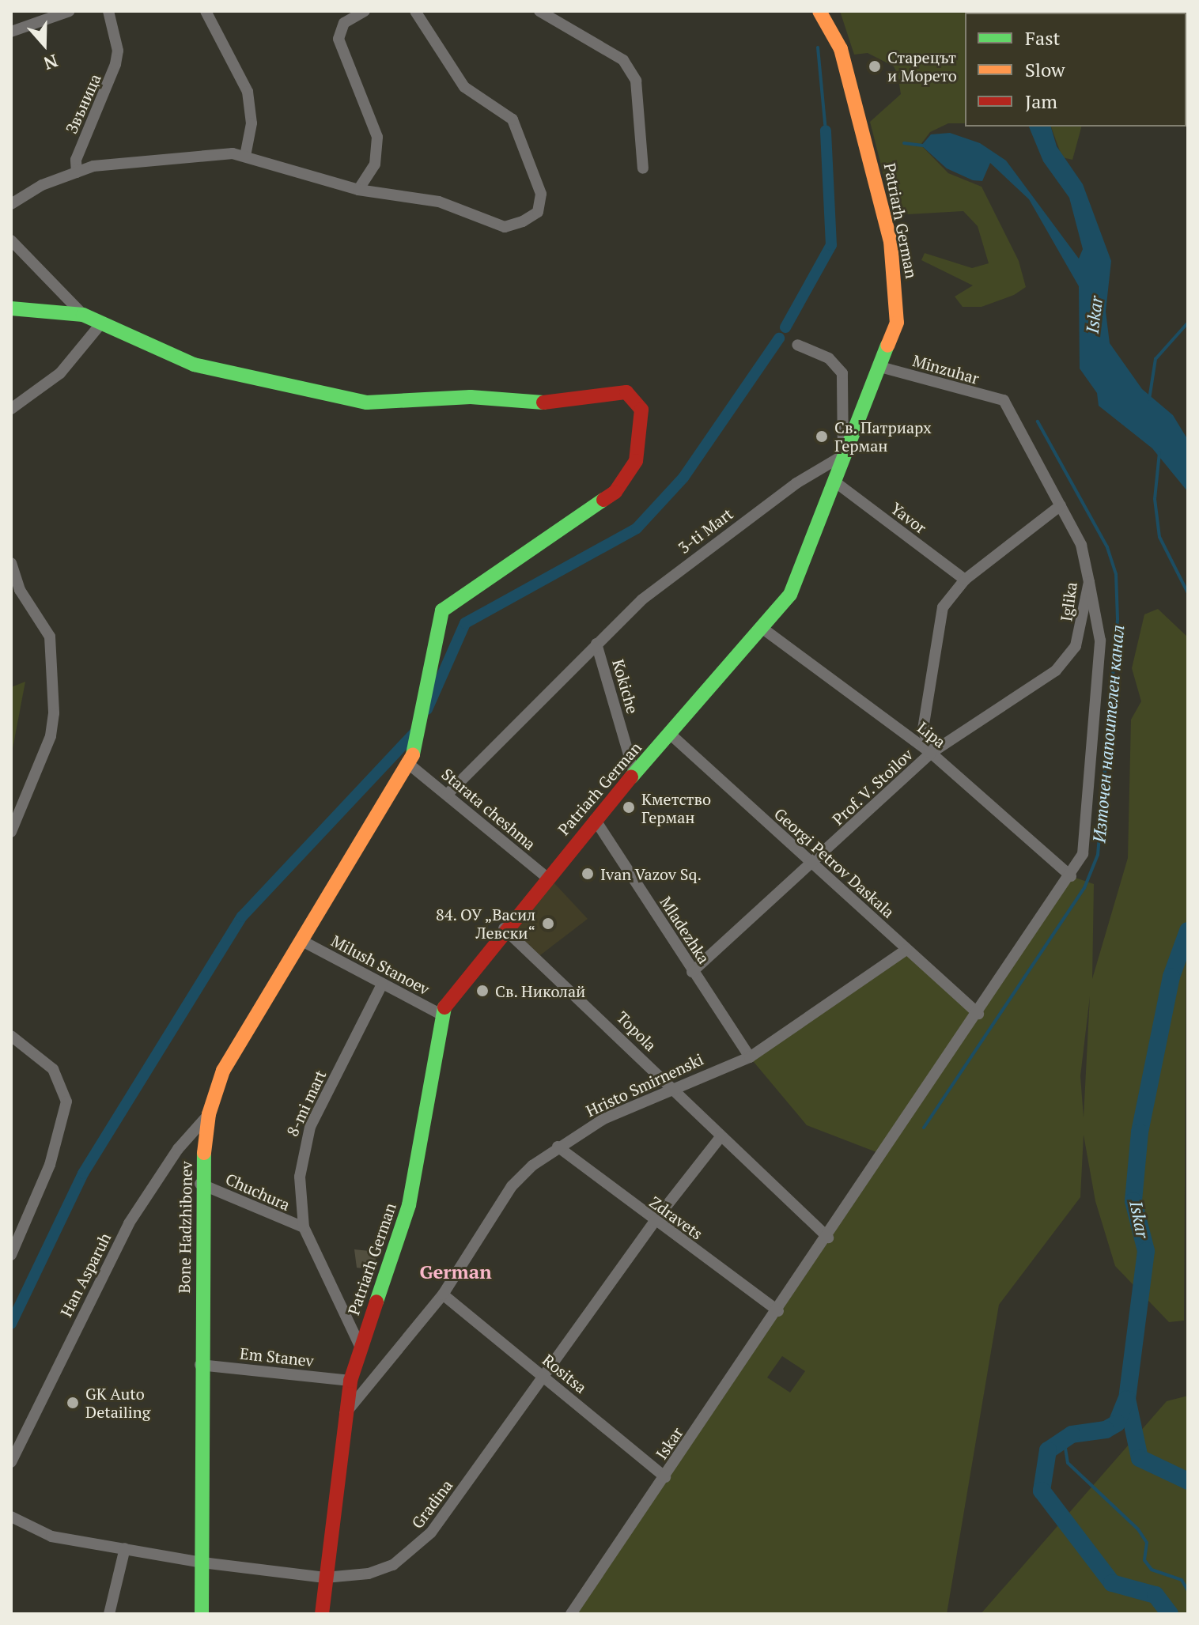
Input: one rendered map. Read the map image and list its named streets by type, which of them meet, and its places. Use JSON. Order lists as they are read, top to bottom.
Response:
{
  "streets": {
    "street": [
      "Звъница",
      "Patriarh German",
      "Minzuhar",
      "Yavor",
      "3-ti Mart",
      "Iglika",
      "Kokiche",
      "Lipa",
      "Prof. V. Stoilov",
      "Starata cheshma",
      "Georgi Petrov Daskala",
      "Mladezhka",
      "Milush Stanoev",
      "Topola",
      "Hristo Smirnenski",
      "8-mi mart",
      "Chuchura",
      "Zdravets",
      "Bone Hadzhibonev",
      "Han Asparuh",
      "Em Stanev",
      "Rositsa",
      "Iskar",
      "Gradina"
    ]
  },
  "crossings": [
    ["Patriarh German", "Minzuhar"],
    ["Patriarh German", "Yavor"],
    ["Patriarh German", "3-ti Mart"],
    ["Patriarh German", "Kokiche"],
    ["Patriarh German", "Lipa"],
    ["Patriarh German", "Starata cheshma"],
    ["Patriarh German", "Georgi Petrov Daskala"],
    ["Patriarh German", "Mladezhka"],
    ["Patriarh German", "Milush Stanoev"],
    ["Patriarh German", "Topola"],
    ["Patriarh German", "Hristo Smirnenski"],
    ["Patriarh German", "8-mi mart"],
    ["Patriarh German", "Em Stanev"],
    ["Patriarh German", "Gradina"],
    ["Minzuhar", "Iglika"],
    ["Yavor", "Prof. V. Stoilov"],
    ["3-ti Mart", "Kokiche"],
    ["3-ti Mart", "Starata cheshma"],
    ["Iglika", "Lipa"],
    ["Iglika", "Prof. V. Stoilov"],
    ["Iglika", "Iskar"],
    ["Lipa", "Prof. V. Stoilov"],
    ["Lipa", "Iskar"],
    ["Prof. V. Stoilov", "Georgi Petrov Daskala"],
    ["Prof. V. Stoilov", "Mladezhka"],
    ["Starata cheshma", "Bone Hadzhibonev"],
    ["Georgi Petrov Daskala", "Hristo Smirnenski"],
    ["Georgi Petrov Daskala", "Iskar"],
    ["Mladezhka", "Hristo Smirnenski"],
    ["Milush Stanoev", "8-mi mart"],
    ["Milush Stanoev", "Bone Hadzhibonev"],
    ["Topola", "Hristo Smirnenski"],
    ["Topola", "Iskar"],
    ["Topola", "Gradina"],
    ["Hristo Smirnenski", "Zdravets"],
    ["Hristo Smirnenski", "Rositsa"],
    ["8-mi mart", "Chuchura"],
    ["Chuchura", "Bone Hadzhibonev"],
    ["Zdravets", "Iskar"],
    ["Zdravets", "Gradina"],
    ["Bone Hadzhibonev", "Han Asparuh"],
    ["Bone Hadzhibonev", "Em Stanev"],
    ["Bone Hadzhibonev", "Gradina"],
    ["Rositsa", "Iskar"],
    ["Rositsa", "Gradina"]
  ],
  "districts": ["German"],
  "water": ["Iskar", "Източен напоителен канал"],
  "places": [
    "Старецът и Морето",
    "Св. Патриарх Герман",
    "Кметство Герман",
    "Ivan Vazov Sq.",
    "84. ОУ „Васил Левски“",
    "Св. Николай",
    "GK Auto Detailing"
  ],
  "legend": ["Fast", "Slow", "Jam"],
  "north": "bottom"
}
